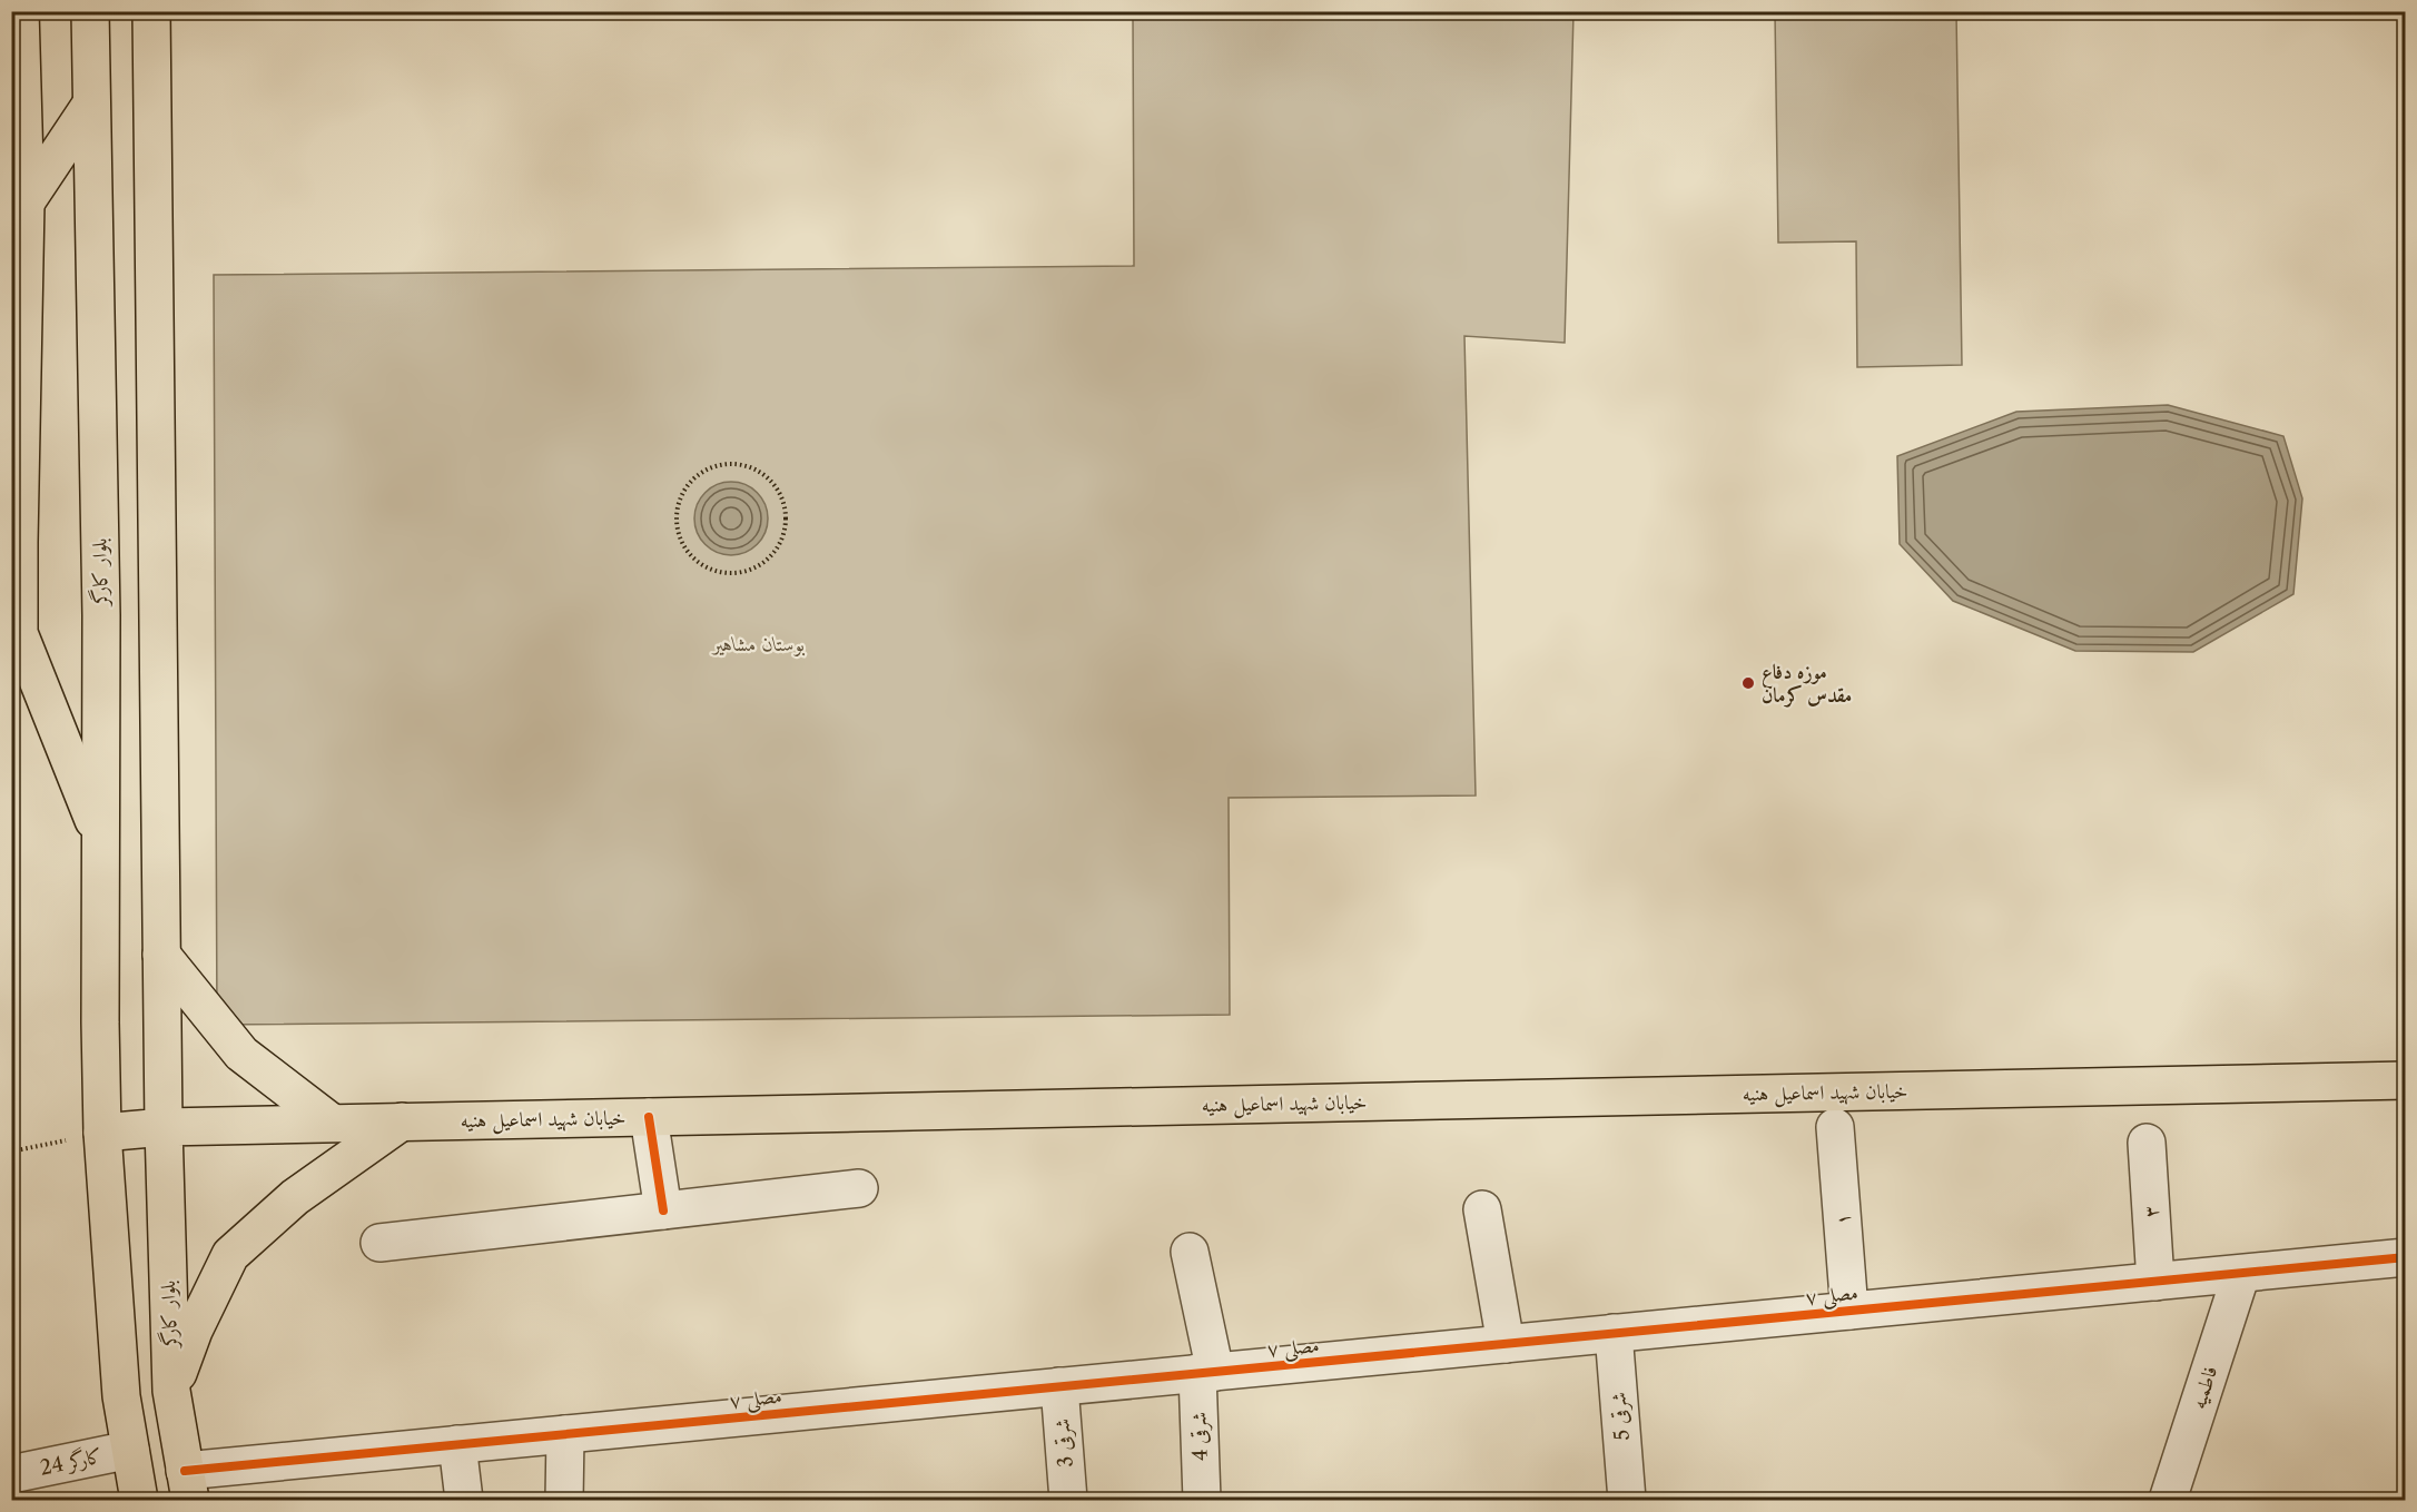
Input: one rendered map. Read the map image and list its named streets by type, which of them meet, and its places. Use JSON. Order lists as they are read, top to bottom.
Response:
{
  "streets": {
    "main road": ["بلوار کارگر", "خیابان شهید اسماعیل هنیه"],
    "street": [
      "۳",
      "۱",
      "مصلی ۷",
      "فاطمیه",
      "شرقی 5",
      "شرقی 4",
      "شرقی 3",
      "کارگر 24"
    ]
  },
  "crossings": [
    ["بلوار کارگر", "خیابان شهید اسماعیل هنیه"],
    ["بلوار کارگر", "مصلی ۷"],
    ["بلوار کارگر", "کارگر 24"],
    ["۳", "مصلی ۷"],
    ["۱", "مصلی ۷"],
    ["مصلی ۷", "فاطمیه"],
    ["مصلی ۷", "شرقی 5"],
    ["مصلی ۷", "شرقی 4"],
    ["مصلی ۷", "شرقی 3"]
  ],
  "parks": ["بوستان مشاهیر"],
  "places": ["موزه دفاع مقدس کرمان"]
}
